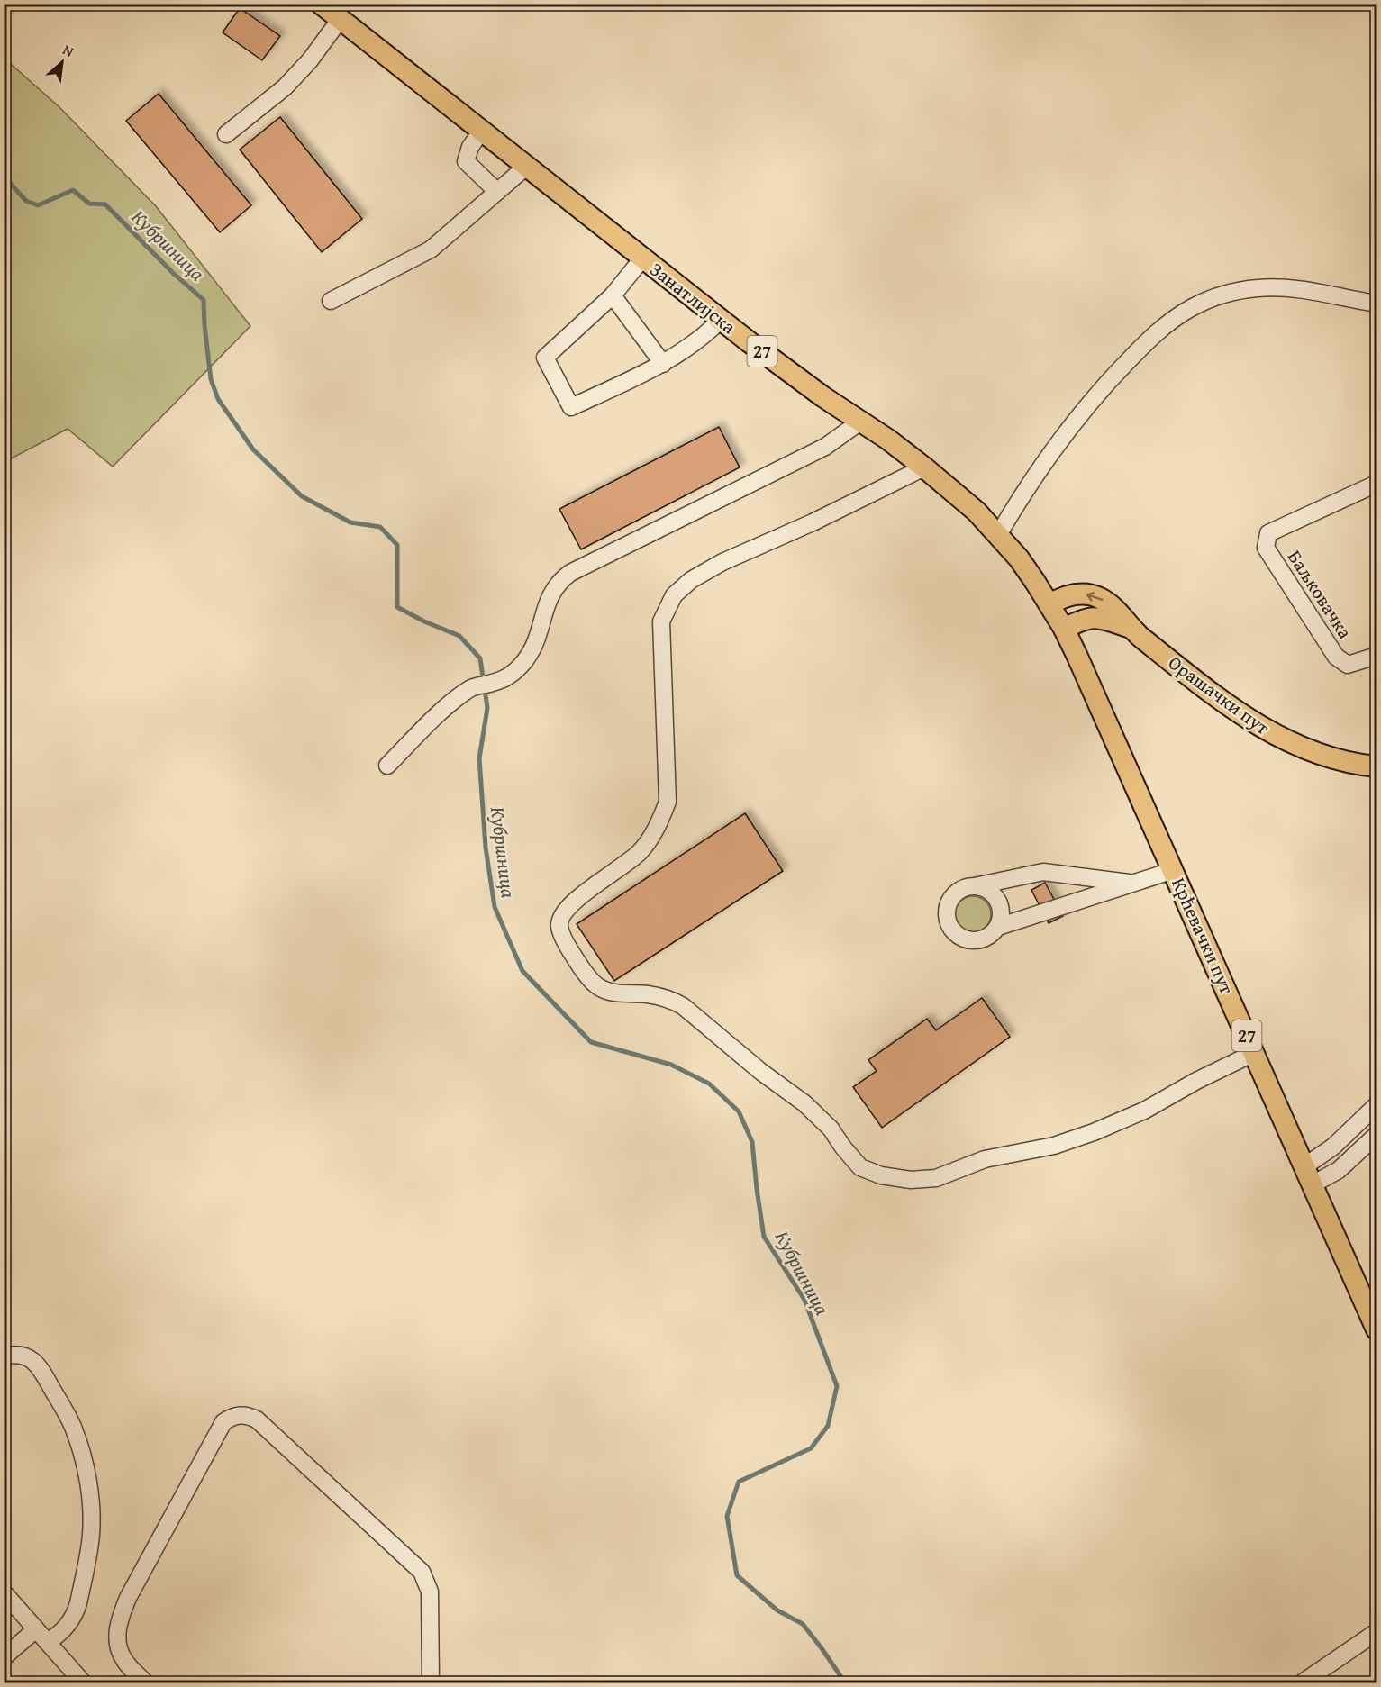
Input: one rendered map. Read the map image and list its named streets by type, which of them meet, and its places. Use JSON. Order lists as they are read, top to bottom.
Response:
{
  "streets": {
    "main road": [
      "Занатлијска",
      "27",
      "Орашачки пут",
      "Крћевачки пут"
    ],
    "street": ["Баљковачка"]
  },
  "crossings": [
    ["Занатлијска", "Крћевачки пут"]
  ],
  "water": ["Кубршница"],
  "north": "top right"
}
